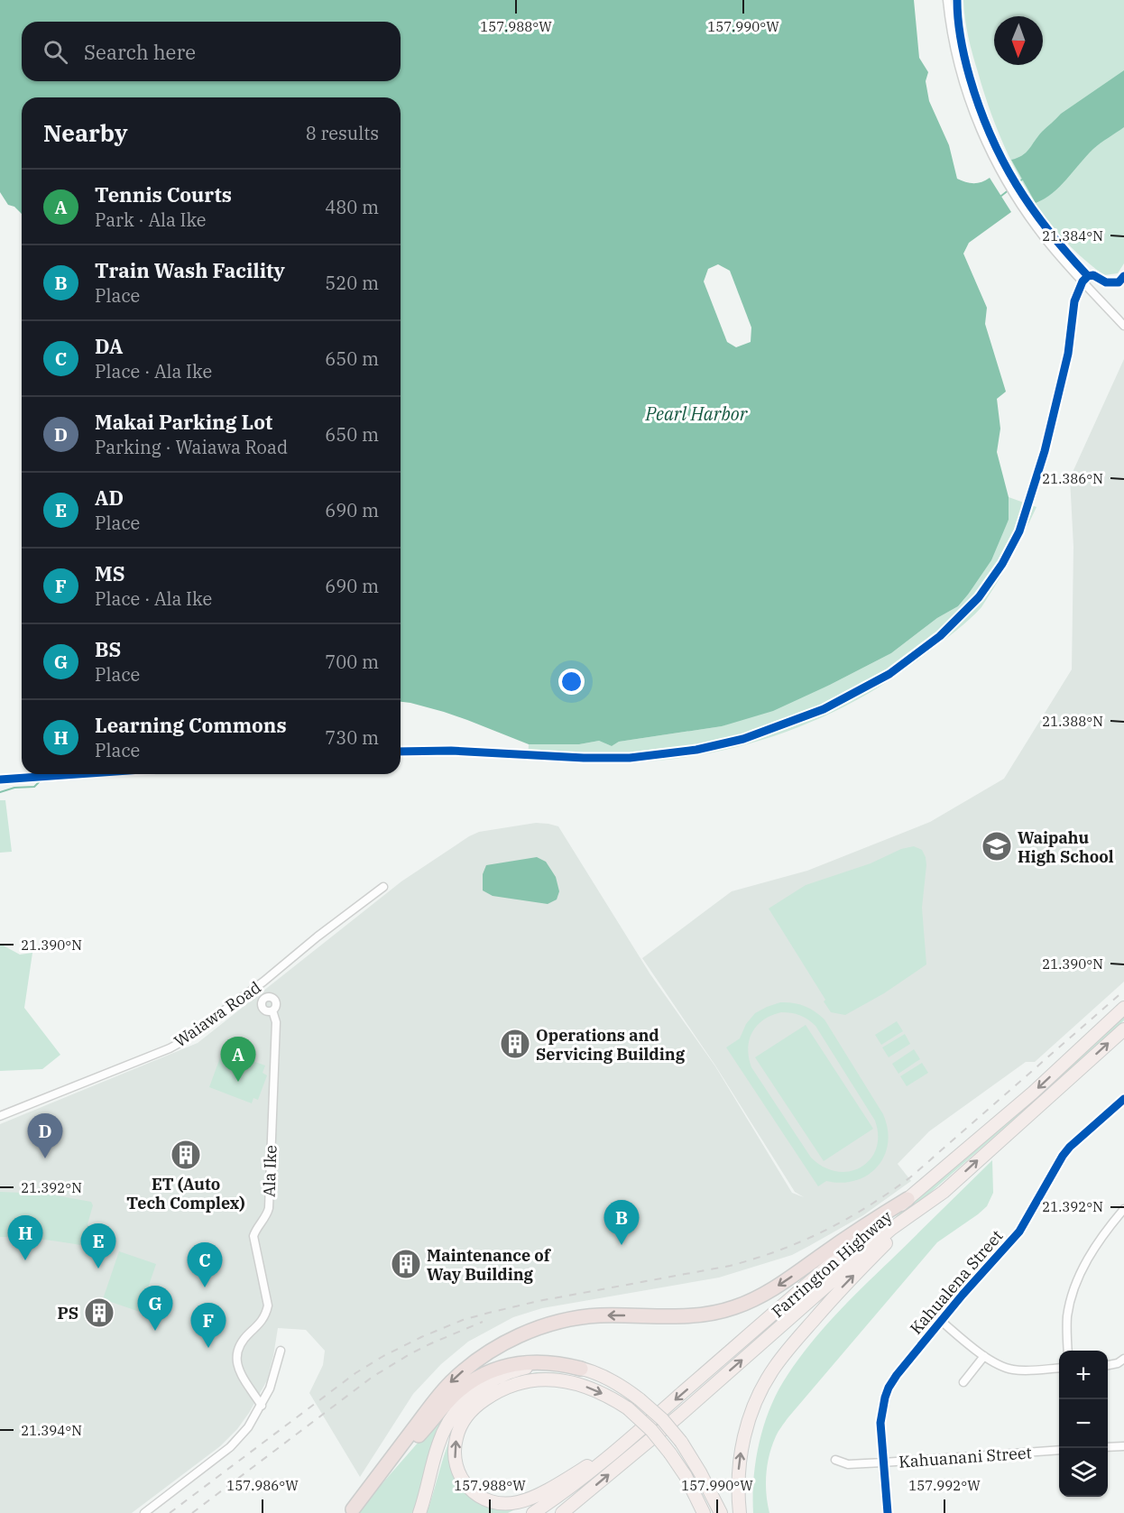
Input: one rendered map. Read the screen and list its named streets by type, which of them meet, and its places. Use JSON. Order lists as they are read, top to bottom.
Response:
{
  "streets": {
    "main road": ["Farrington Highway"],
    "street": [
      "Waiawa Road",
      "Ala Ike",
      "Kahualena Street",
      "Kahuanani Street"
    ]
  },
  "crossings": [
    ["Kahualena Street", "Kahuanani Street"]
  ],
  "water": ["Pearl Harbor"],
  "places": {
    "school or university": ["Waipahu High School"],
    "building": [
      "Operations and Servicing Building",
      "ET (Auto Tech Complex)",
      "Maintenance of Way Building",
      "PS"
    ]
  },
  "north": "bottom",
  "page": {
    "search": "Search here",
    "heading": ["Nearby", "8 results"],
    "list": [
      {
        "mark": "A",
        "name": "Tennis Courts",
        "note": "Park · Ala Ike",
        "value": "480 m"
      },
      {
        "mark": "B",
        "name": "Train Wash Facility",
        "note": "Place",
        "value": "520 m"
      },
      {
        "mark": "C",
        "name": "DA",
        "note": "Place · Ala Ike",
        "value": "650 m"
      },
      {
        "mark": "D",
        "name": "Makai Parking Lot",
        "note": "Parking · Waiawa Road",
        "value": "650 m"
      },
      {
        "mark": "E",
        "name": "AD",
        "note": "Place",
        "value": "690 m"
      },
      {
        "mark": "F",
        "name": "MS",
        "note": "Place · Ala Ike",
        "value": "690 m"
      },
      {
        "mark": "G",
        "name": "BS",
        "note": "Place",
        "value": "700 m"
      },
      {
        "mark": "H",
        "name": "Learning Commons",
        "note": "Place",
        "value": "730 m"
      }
    ],
    "pins": [
      "A",
      "D",
      "B",
      "H",
      "E",
      "C",
      "G",
      "F"
    ],
    "map_buttons": ["+", "−"]
  },
  "coordinates": [
    "157.988°W",
    "157.990°W",
    "21.384°N",
    "21.386°N",
    "21.388°N",
    "21.390°N",
    "21.392°N",
    "21.394°N",
    "157.986°W",
    "157.992°W"
  ]
}
